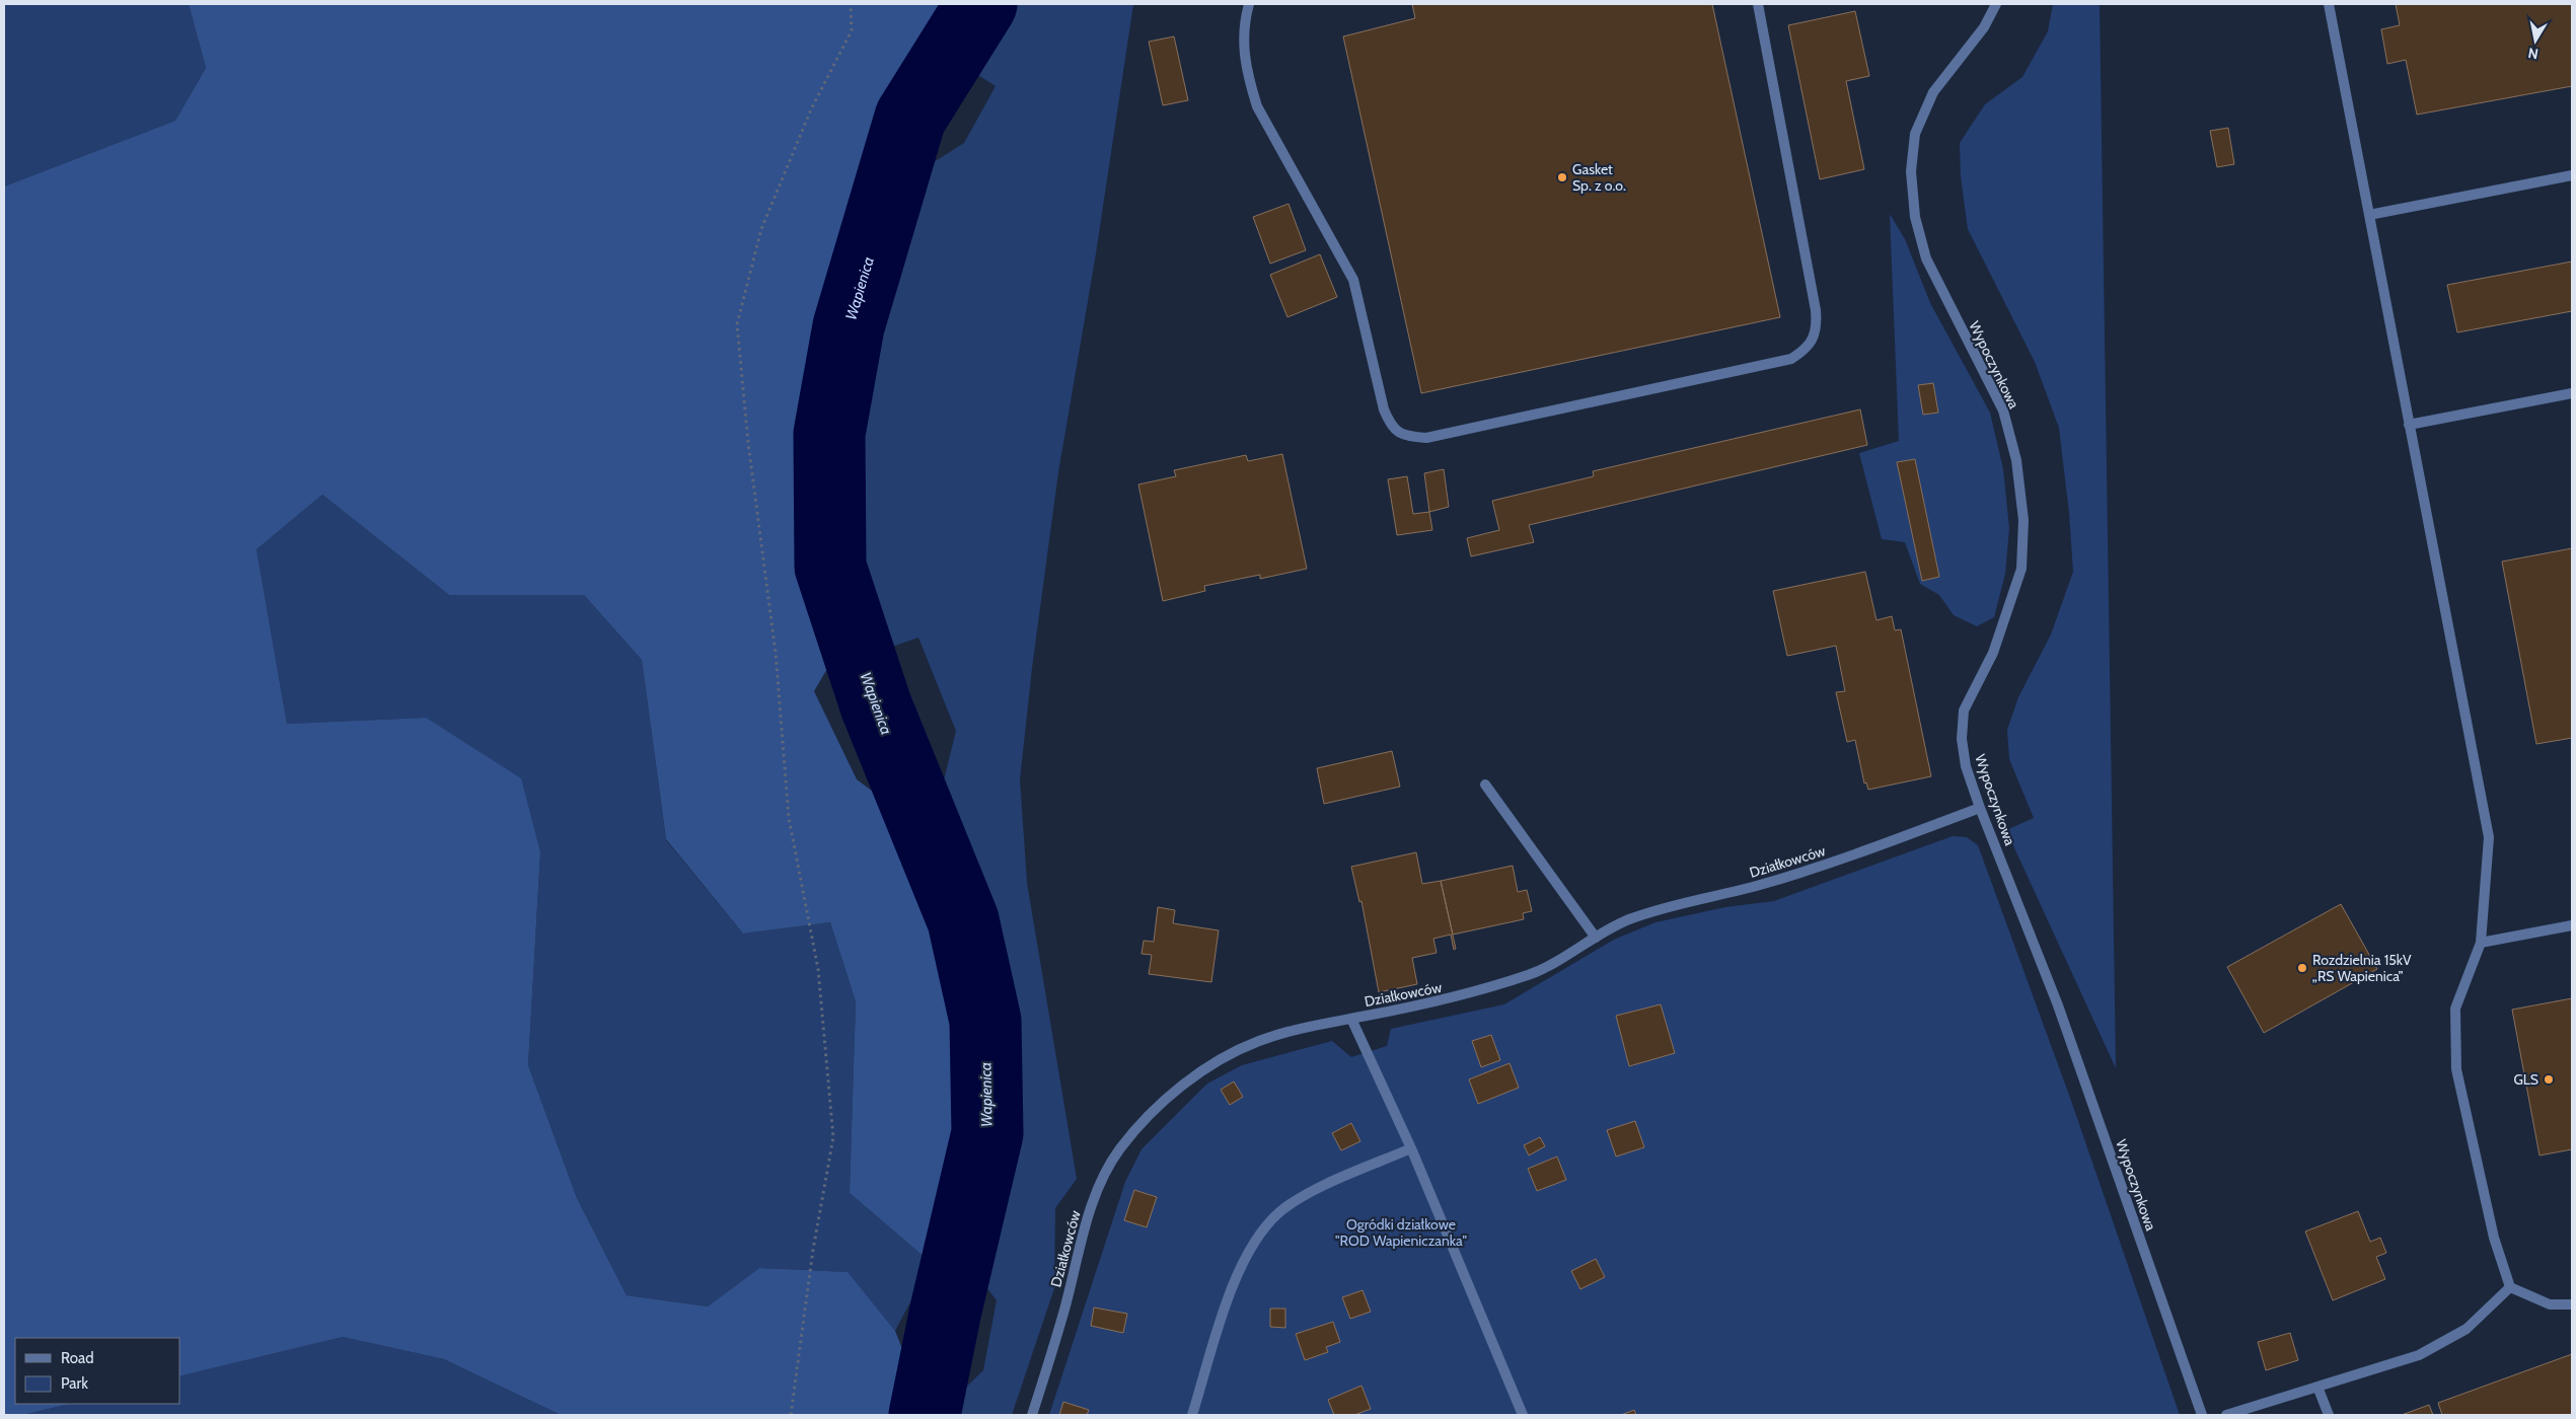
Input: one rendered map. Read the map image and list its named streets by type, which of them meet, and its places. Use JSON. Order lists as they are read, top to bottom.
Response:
{
  "streets": {
    "street": ["Wypoczynkowa", "Działkowców"]
  },
  "crossings": [
    ["Wypoczynkowa", "Działkowców"]
  ],
  "water": ["Wapienica"],
  "parks": ["Ogródki działkowe \"ROD Wapieniczanka\""],
  "places": ["Gasket Sp. z o.o.", "Rozdzielnia 15kV „RS Wapienica”", "GLS"],
  "legend": ["Road", "Park"],
  "north": "bottom"
}
